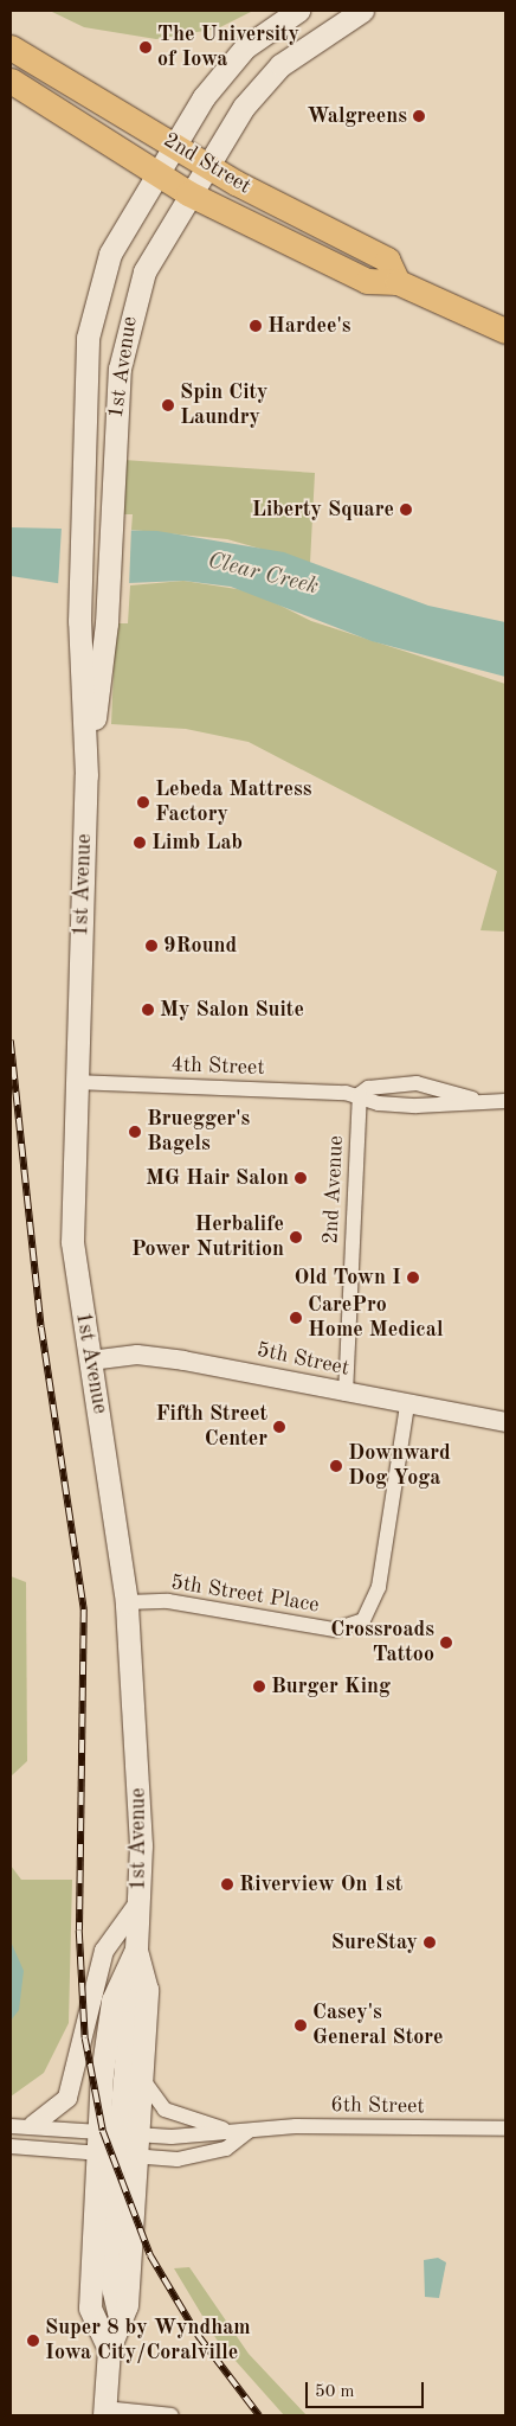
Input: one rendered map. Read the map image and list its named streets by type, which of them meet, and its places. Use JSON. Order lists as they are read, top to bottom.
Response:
{
  "streets": {
    "main road": ["2nd Street", "1st Avenue"],
    "street": [
      "4th Street",
      "2nd Avenue",
      "5th Street",
      "5th Street Place",
      "6th Street"
    ]
  },
  "crossings": [
    ["2nd Street", "1st Avenue"],
    ["1st Avenue", "4th Street"],
    ["1st Avenue", "5th Street"],
    ["1st Avenue", "5th Street Place"],
    ["1st Avenue", "6th Street"],
    ["4th Street", "2nd Avenue"],
    ["2nd Avenue", "5th Street"],
    ["5th Street", "5th Street Place"]
  ],
  "water": ["Clear Creek"],
  "places": [
    "The University of Iowa",
    "Walgreens",
    "Hardee's",
    "Spin City Laundry",
    "Liberty Square",
    "Lebeda Mattress Factory",
    "Limb Lab",
    "9Round",
    "My Salon Suite",
    "Bruegger's Bagels",
    "MG Hair Salon",
    "Herbalife Power Nutrition",
    "Old Town I",
    "CarePro Home Medical",
    "Fifth Street Center",
    "Downward Dog Yoga",
    "Crossroads Tattoo",
    "Burger King",
    "Riverview On 1st",
    "SureStay",
    "Casey's General Store",
    "Super 8 by Wyndham Iowa City/Coralville"
  ],
  "scale_bar": "50 m"
}
